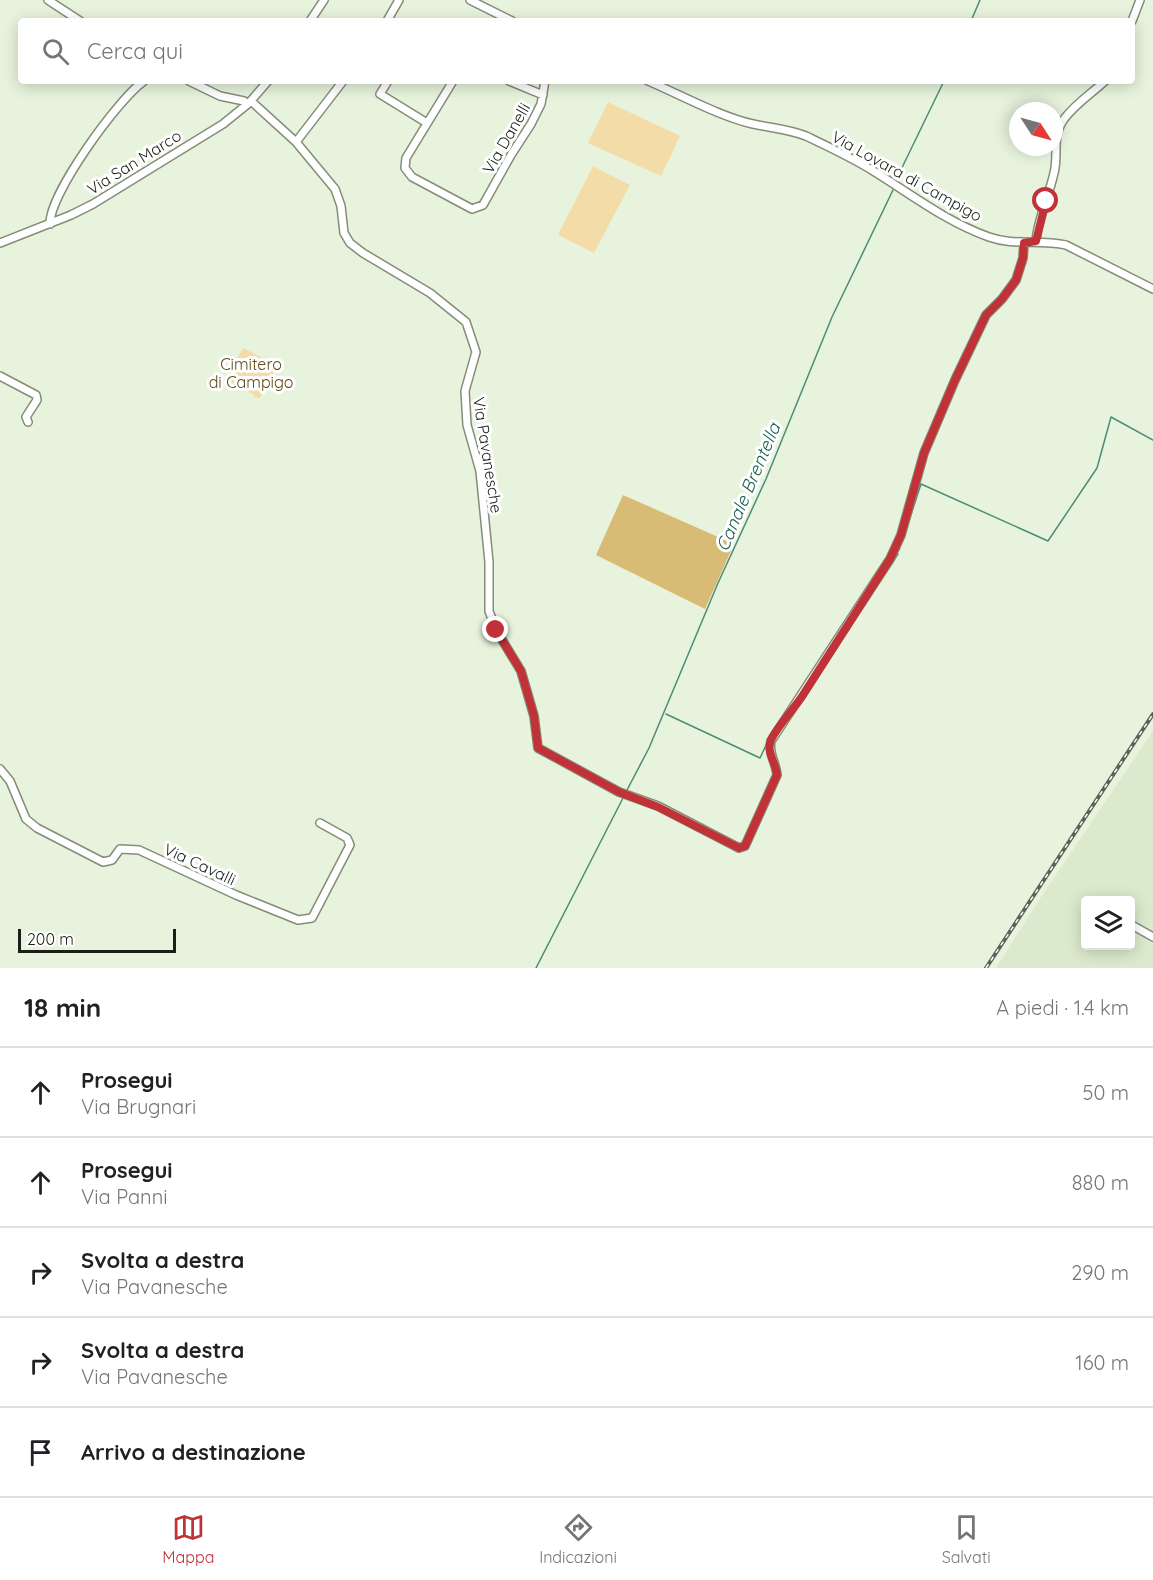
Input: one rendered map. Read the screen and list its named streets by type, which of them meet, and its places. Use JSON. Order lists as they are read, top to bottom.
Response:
{
  "streets": {
    "street": [
      "Via Danelli",
      "Via San Marco",
      "Via Lovara di Campigo",
      "Via Pavanesche",
      "Via Cavalli"
    ]
  },
  "crossings": [
    ["Via San Marco", "Via Pavanesche"],
    ["Via Lovara di Campigo", "Via Pavanesche"]
  ],
  "water": ["Canale Brentella"],
  "parks": ["Cimitero di Campigo"],
  "scale_bar": "200 m",
  "north": "bottom right",
  "page": {
    "search": "Cerca qui",
    "scale": "200 m",
    "heading": ["18 min", "A piedi · 1.4 km"],
    "list": [
      ["Prosegui", "Via Brugnari", "50 m"],
      ["Prosegui", "Via Panni", "880 m"],
      ["Svolta a destra", "Via Pavanesche", "290 m"],
      ["Svolta a destra", "Via Pavanesche", "160 m"],
      "Arrivo a destinazione"
    ],
    "nav": ["Mappa", "Indicazioni", "Salvati"]
  }
}
